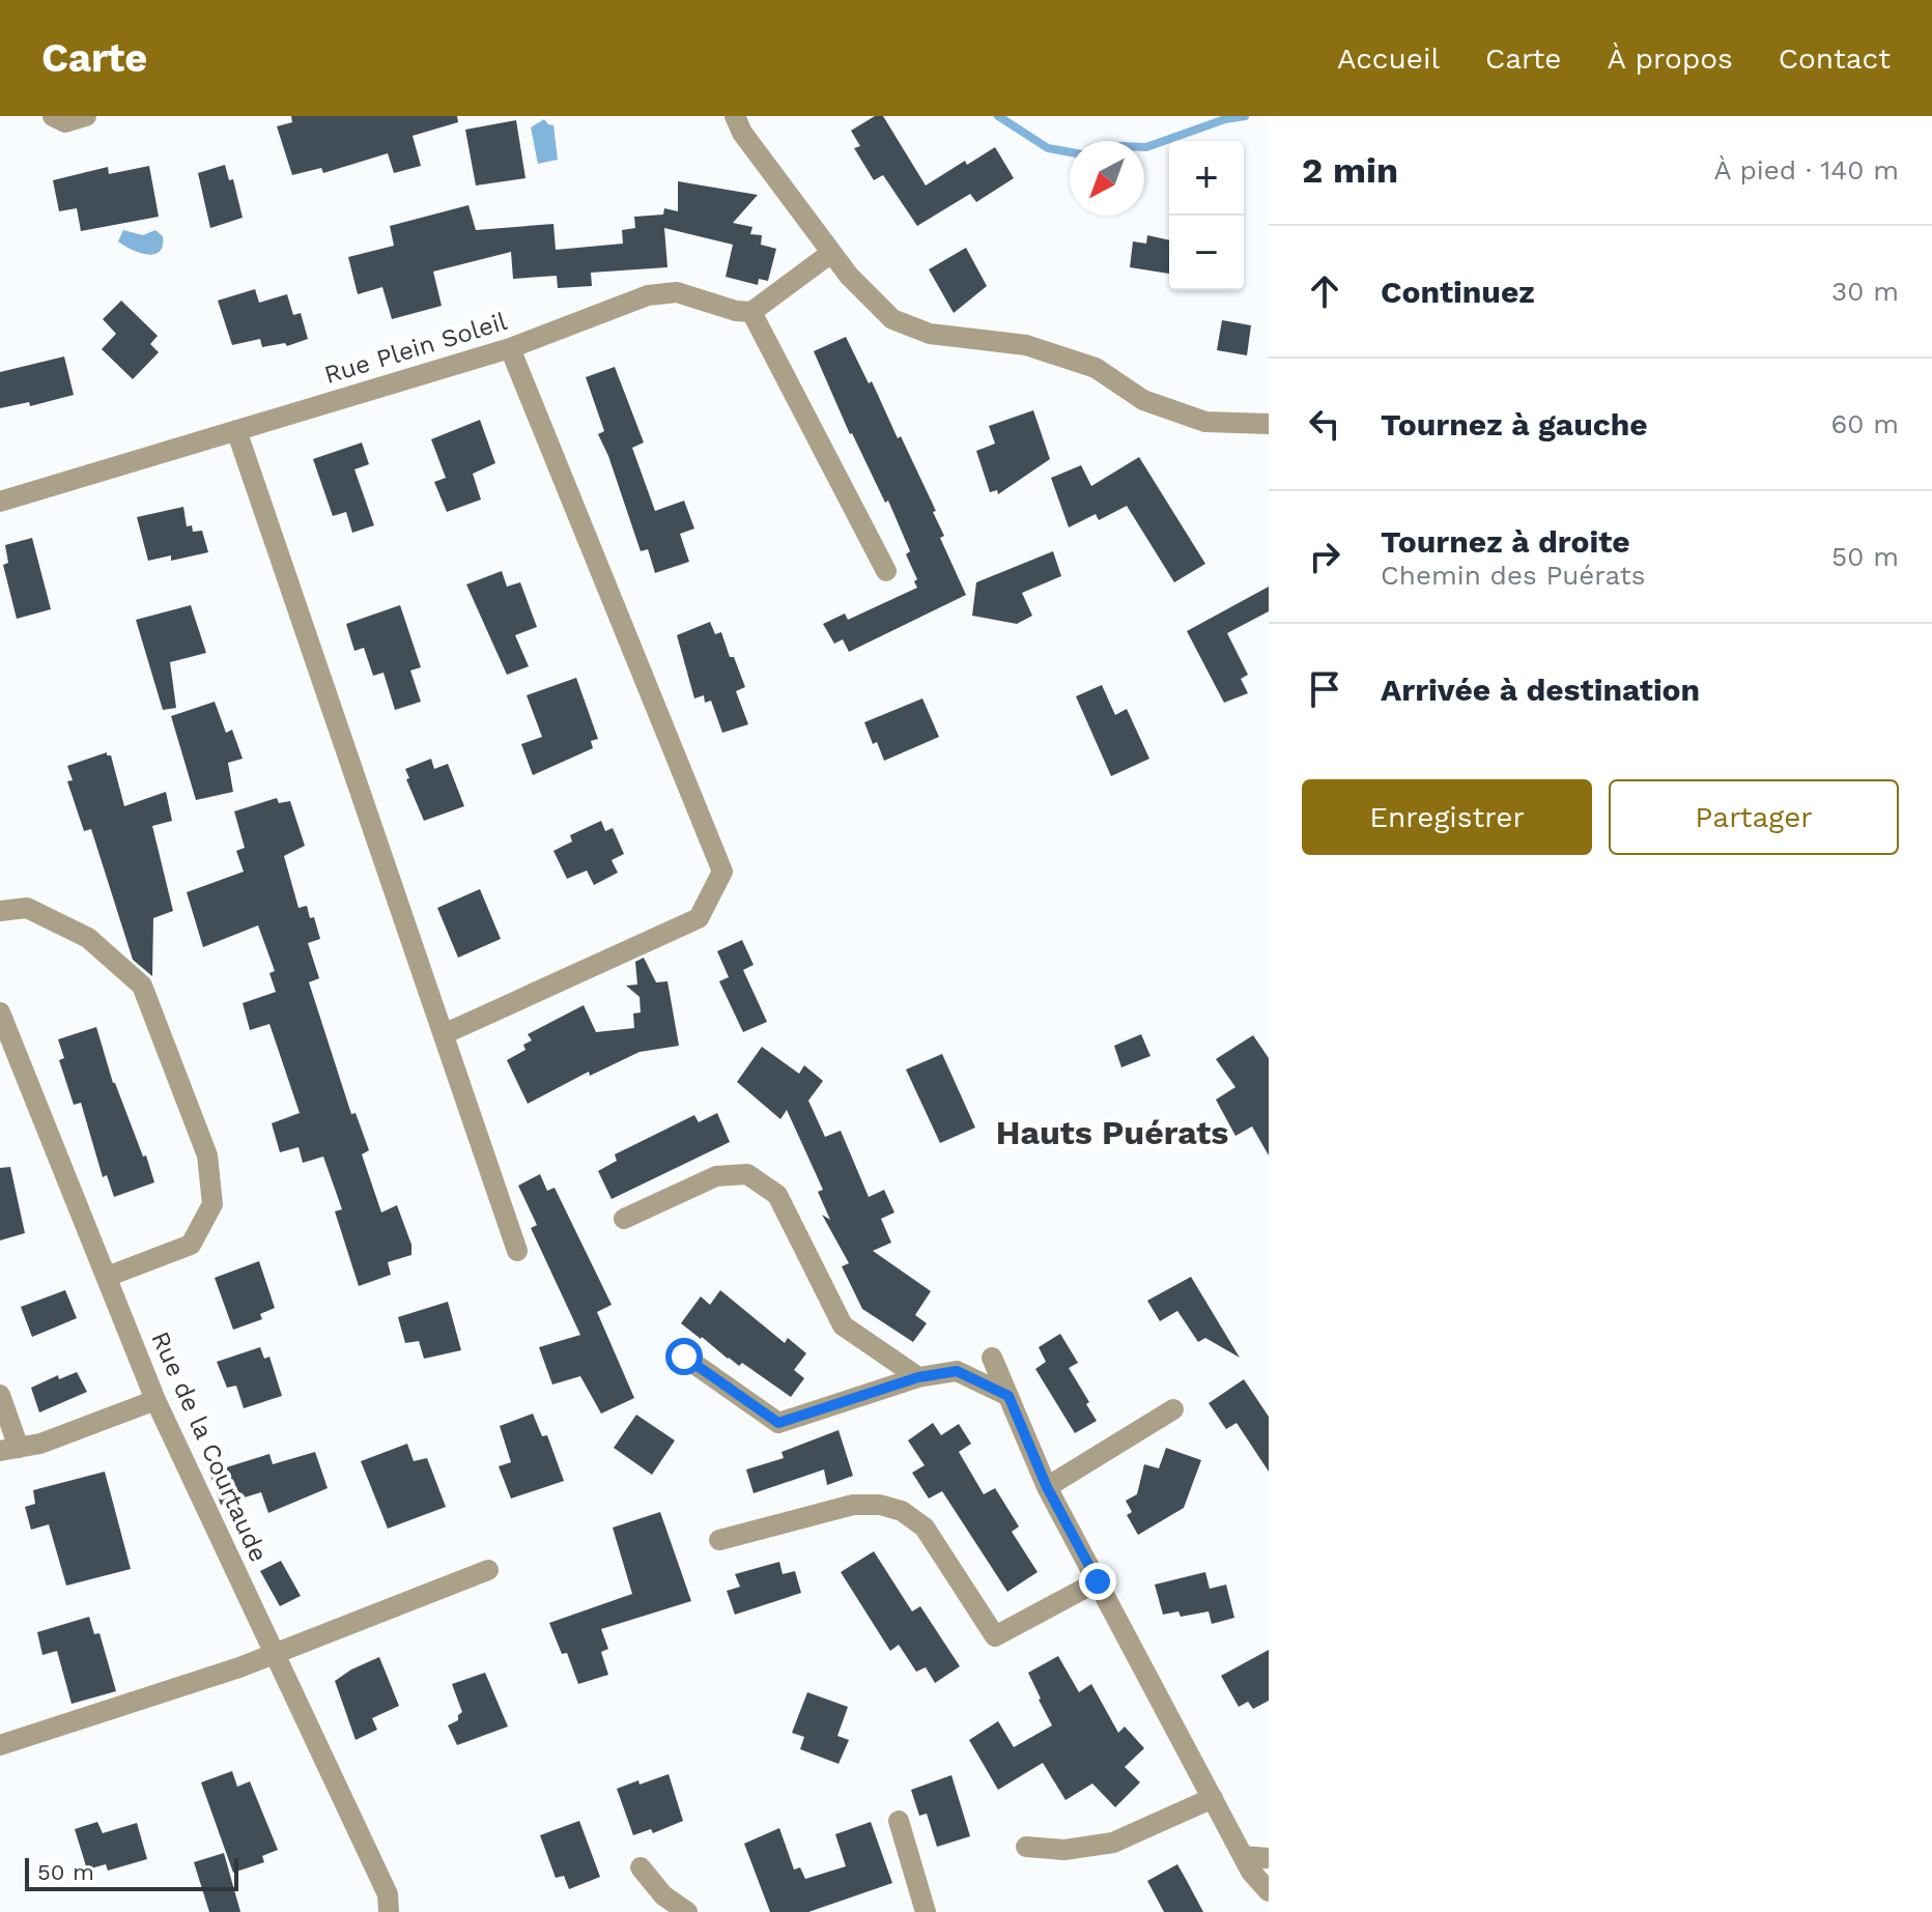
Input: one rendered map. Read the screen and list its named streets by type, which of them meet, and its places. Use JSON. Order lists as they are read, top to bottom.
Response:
{
  "streets": {
    "street": ["Rue Plein Soleil", "Rue de la Courtaude"]
  },
  "districts": ["Hauts Puérats"],
  "scale_bar": "50 m",
  "north": "bottom left",
  "page": {
    "header": "Carte",
    "nav": [
      "Accueil",
      "Carte",
      "À propos",
      "Contact"
    ],
    "heading": ["2 min", "À pied · 140 m"],
    "map_buttons": ["+", "−"],
    "list": [
      ["Continuez", "30 m"],
      ["Tournez à gauche", "60 m"],
      ["Tournez à droite", "Chemin des Puérats", "50 m"],
      "Arrivée à destination"
    ],
    "buttons": ["Enregistrer", "Partager"],
    "scale": "50 m"
  }
}
